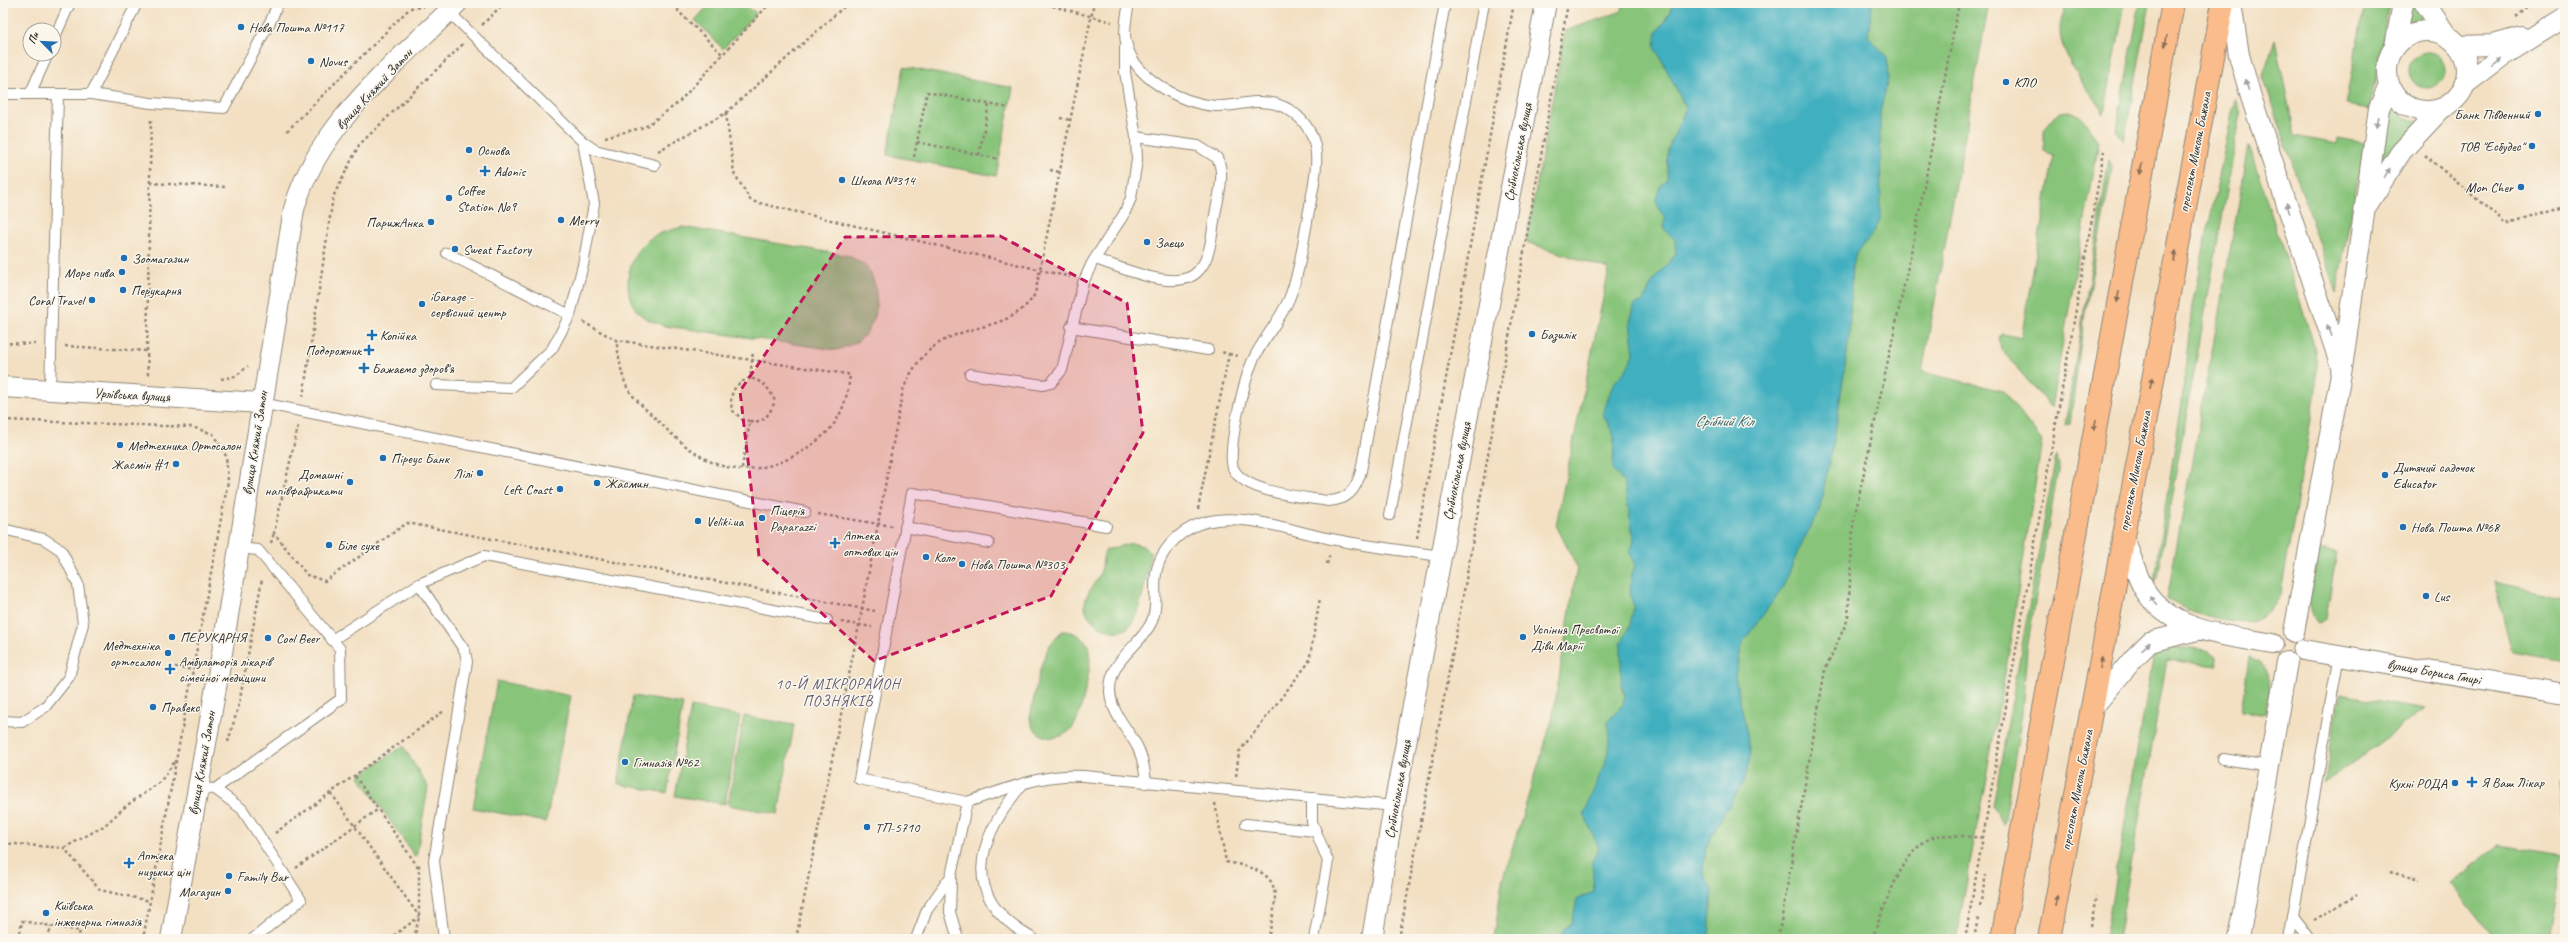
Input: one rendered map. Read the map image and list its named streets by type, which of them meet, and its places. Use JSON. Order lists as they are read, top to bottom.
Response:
{
  "streets": {
    "highway": ["проспект Миколи Бажана"],
    "street": [
      "вулиця Княжий Затон",
      "Срібнокільська вулиця",
      "Урлівська вулиця",
      "вулиця Бориса Гмирі"
    ]
  },
  "crossings": [
    ["вулиця Княжий Затон", "Урлівська вулиця"]
  ],
  "districts": ["10-Й МІКРОРАЙОН ПОЗНЯКІВ"],
  "water": ["Срібний Кіл"],
  "places": {
    "other": [
      "Нова Пошта №117",
      "Novus",
      "КЛО",
      "Банк Південний",
      "ТОВ \"Есбудес\"",
      "Основа",
      "Школа №314",
      "Mon Cher",
      "Coffee Station No9",
      "Merry",
      "ПарижАнка",
      "Заєць",
      "Sweat Factory",
      "Зоомагазин",
      "Море пива",
      "Перукарня",
      "Coral Travel",
      "iGarage - сервісний центр",
      "Базилік",
      "Медтехника Ортосалон",
      "Піреус Банк",
      "Жасмін #1",
      "Лілі",
      "Дитячий садочок Educator",
      "Домашні напівфабрикати",
      "Жасмин",
      "Left Coast",
      "Піцерія Paparazzi",
      "Veliki.ua",
      "Нова Пошта №68",
      "Біле сухе",
      "Коло",
      "Нова Пошта №303",
      "Lus",
      "ПЕРУКАРНЯ",
      "Успіння Пресвятої Діви Марії",
      "Cool Beer",
      "Медтехніка ортосалон",
      "Правекс",
      "Гімназія №62",
      "Кухні РОДА",
      "ТП-5710",
      "Family Bar",
      "Магазин",
      "Київська інженерна гімназія"
    ],
    "health": [
      "Adonis",
      "Копійка",
      "Подорожник",
      "Бажаємо здоров'я",
      "Аптека оптових цін",
      "Амбулаторія лікарів сімейної медицини",
      "Я Ваш Лікар",
      "Аптека низьких цін"
    ]
  },
  "north": "top left"
}
